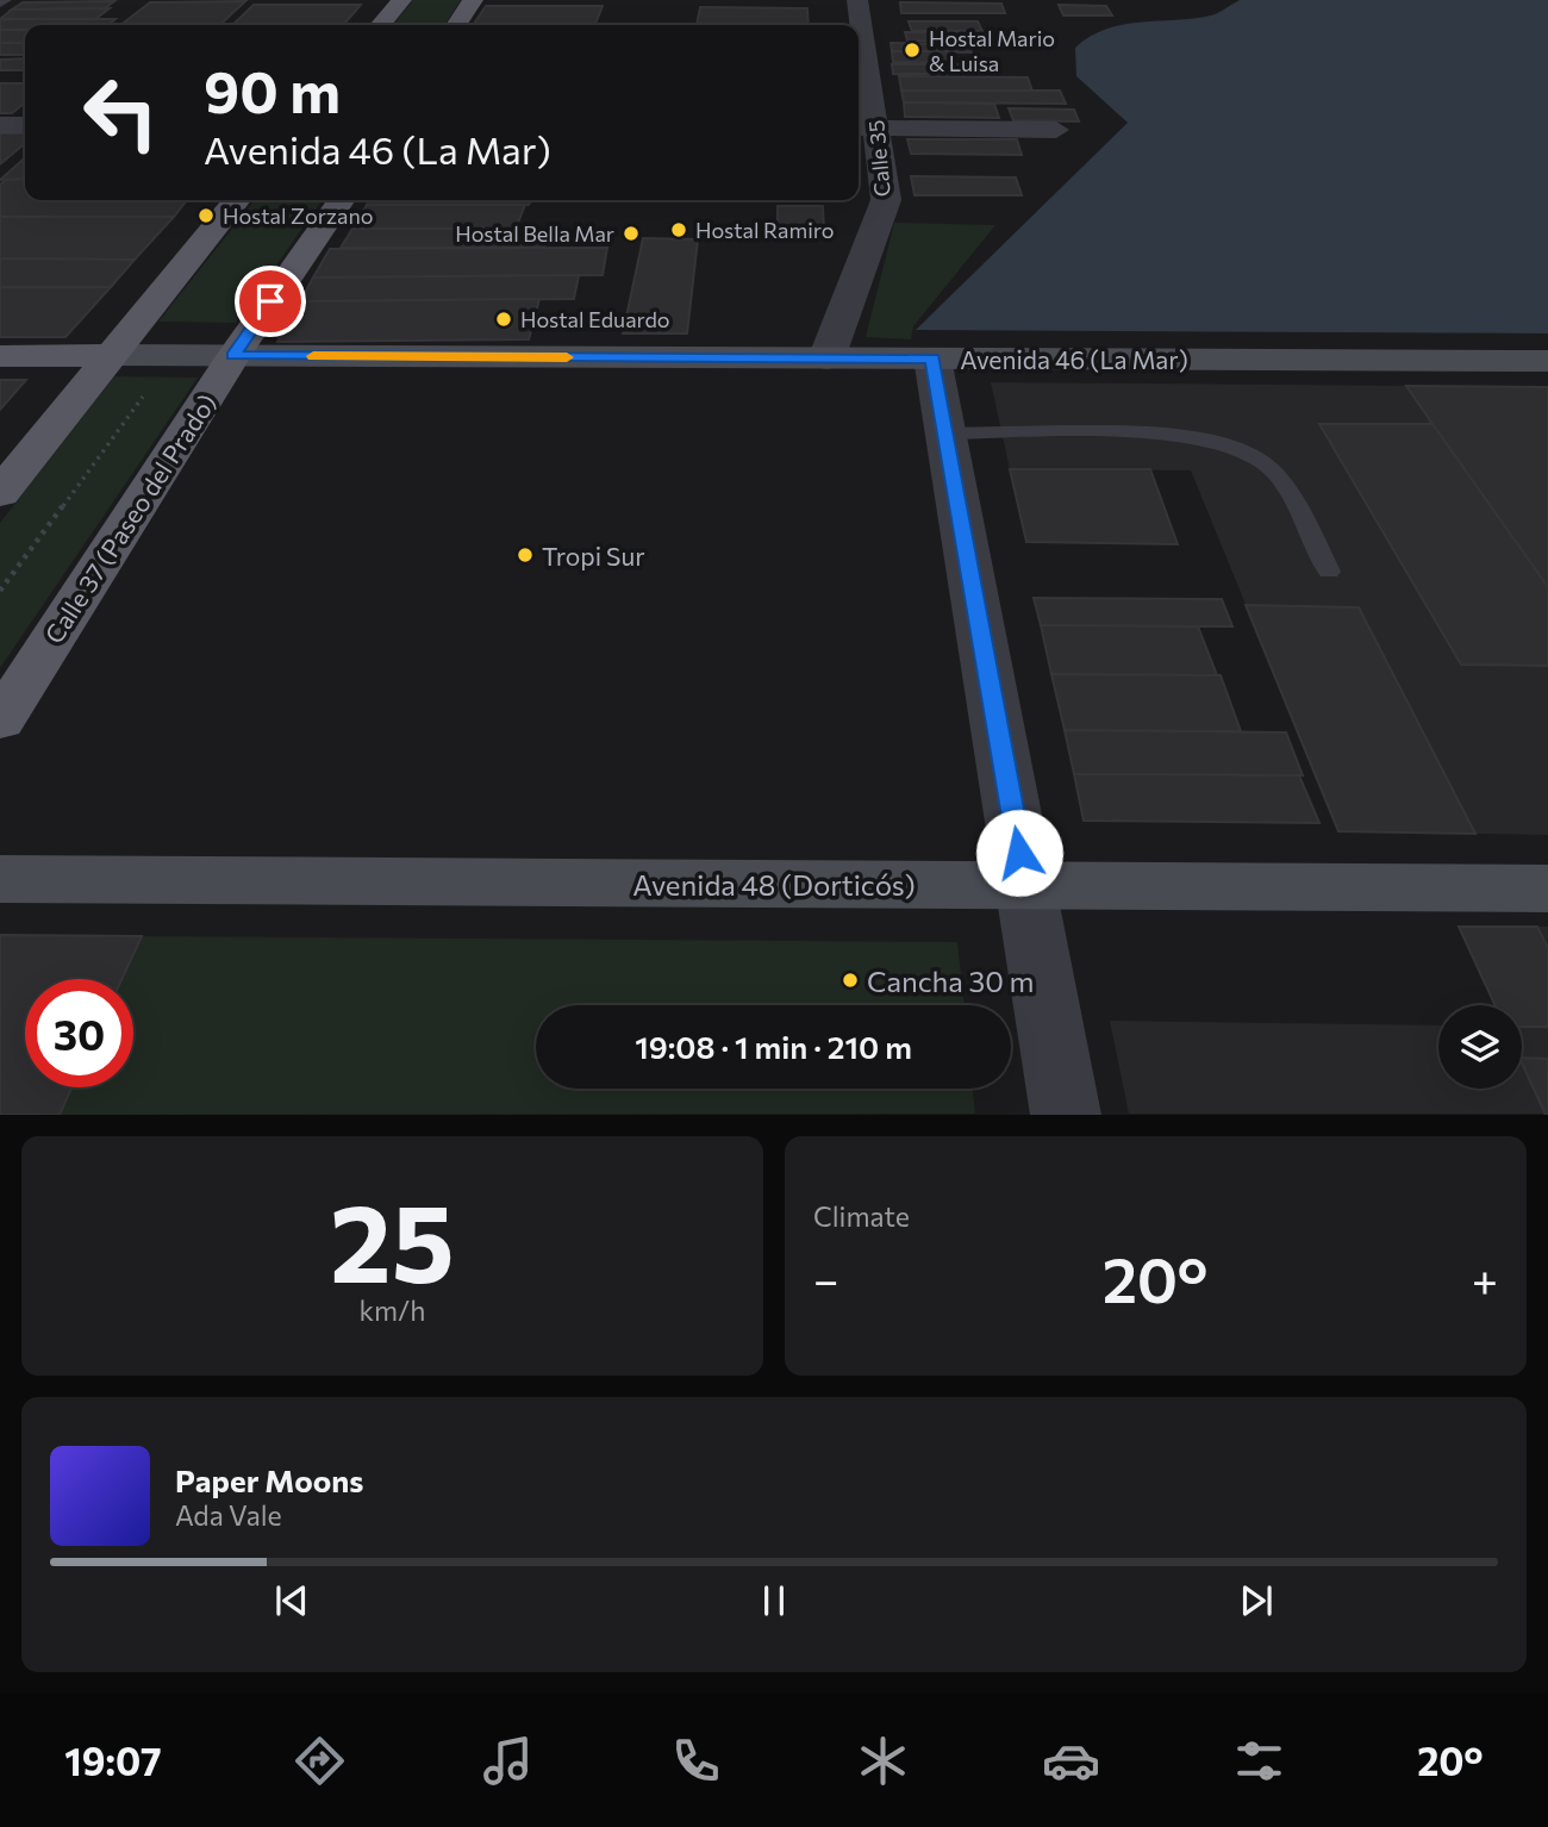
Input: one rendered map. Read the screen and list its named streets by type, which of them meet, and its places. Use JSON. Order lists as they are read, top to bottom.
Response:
{
  "streets": {
    "main road": ["Avenida 46 (La Mar)", "Calle 37 (Paseo del Prado)", "Avenida 48 (Dorticós)"],
    "street": ["Calle 35"]
  },
  "crossings": [
    ["Calle 35", "Avenida 46 (La Mar)"],
    ["Avenida 46 (La Mar)", "Calle 37 (Paseo del Prado)"]
  ],
  "places": [
    "Hostal Mario & Luisa",
    "Hostal Zorzano",
    "Hostal Ramiro",
    "Hostal Bella Mar",
    "Hostal Eduardo",
    "Tropi Sur",
    "Cancha 30 m"
  ],
  "page": {
    "turn": ["90 m", "Avenida 46 (La Mar)"],
    "limit": "30",
    "trip": "19:08 · 1 min · 210 m",
    "tile": [
      ["25", "km/h"],
      "Climate"
    ],
    "heat": ["−", "20°", "+"],
    "song": ["Paper Moons", "Ada Vale"],
    "tabs": ["19:07", "20°"]
  }
}
